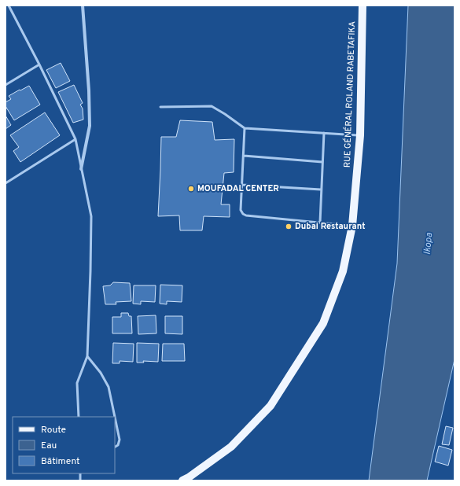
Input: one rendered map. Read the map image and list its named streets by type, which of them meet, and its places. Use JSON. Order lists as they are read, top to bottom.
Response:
{
  "streets": {
    "main road": ["RUE GÉNÉRAL ROLAND RABETAFIKA"]
  },
  "water": ["Ikopa"],
  "places": ["MOUFADAL CENTER", "Dubai Restaurant"],
  "legend": ["Route", "Eau", "Bâtiment"]
}
